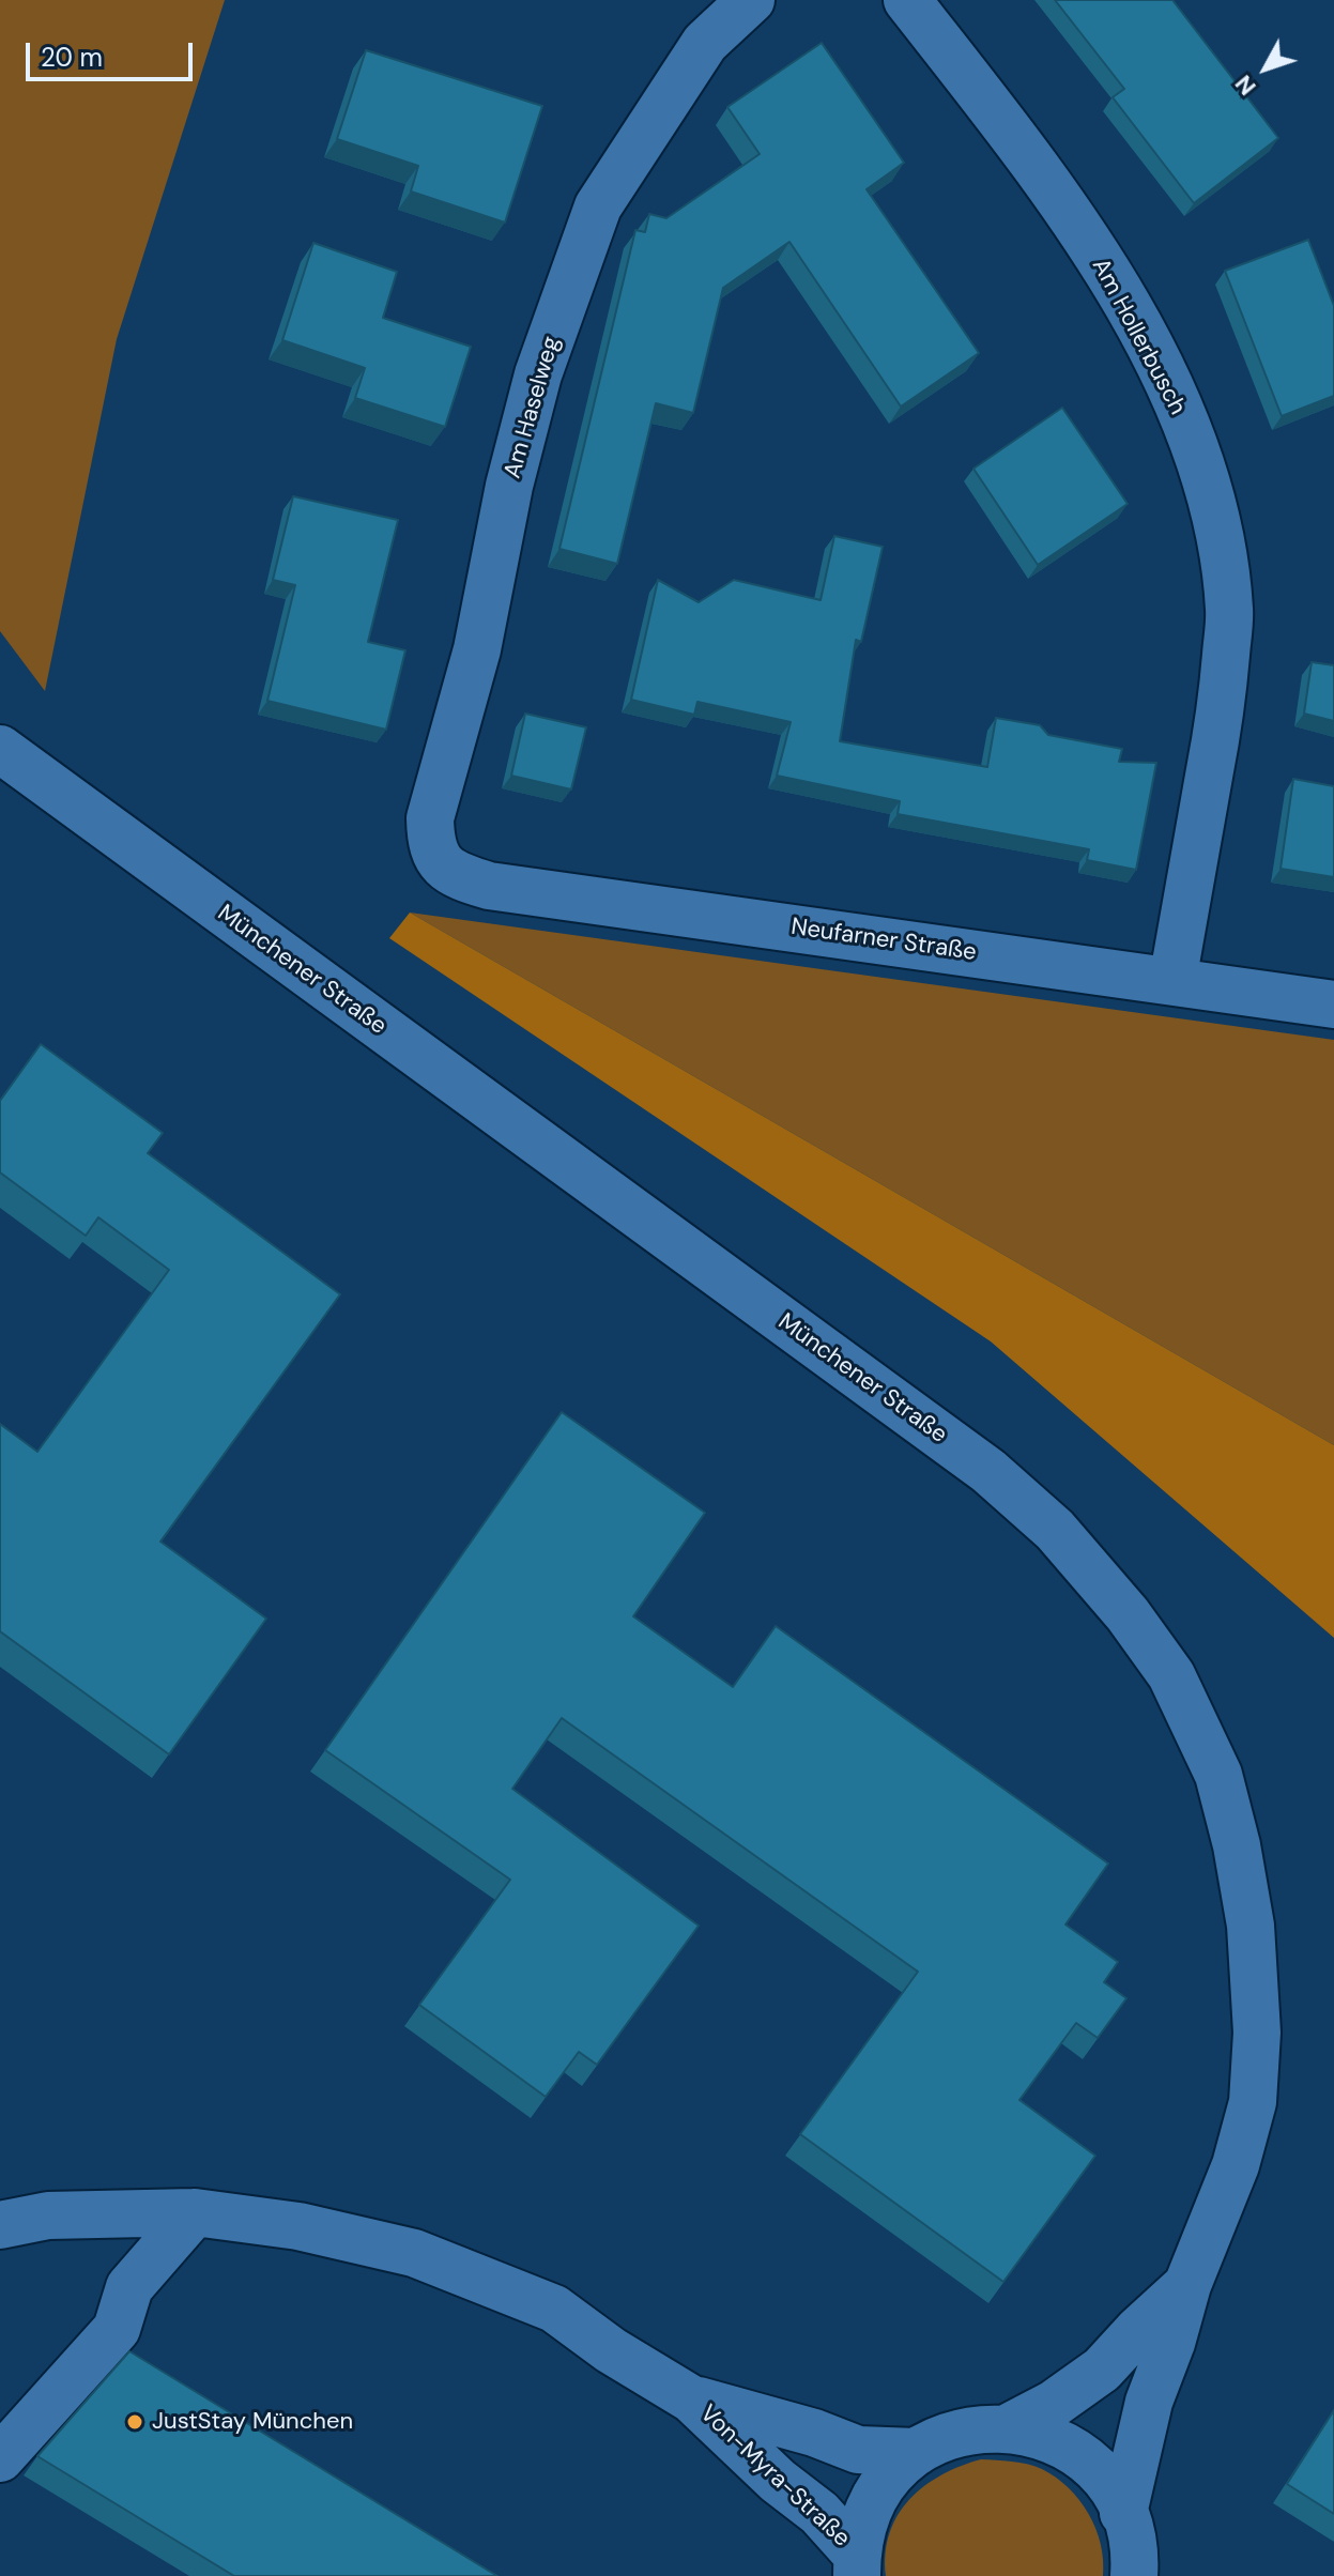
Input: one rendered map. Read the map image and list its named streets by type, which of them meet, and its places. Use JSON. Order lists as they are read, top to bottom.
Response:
{
  "streets": {
    "street": [
      "Am Hollerbusch",
      "Am Haselweg",
      "Neufarner Straße",
      "Münchener Straße",
      "Von-Myra-Straße"
    ]
  },
  "crossings": [
    ["Am Hollerbusch", "Neufarner Straße"],
    ["Am Haselweg", "Neufarner Straße"]
  ],
  "places": ["JustStay München"],
  "scale_bar": "20 m",
  "north": "bottom left"
}
